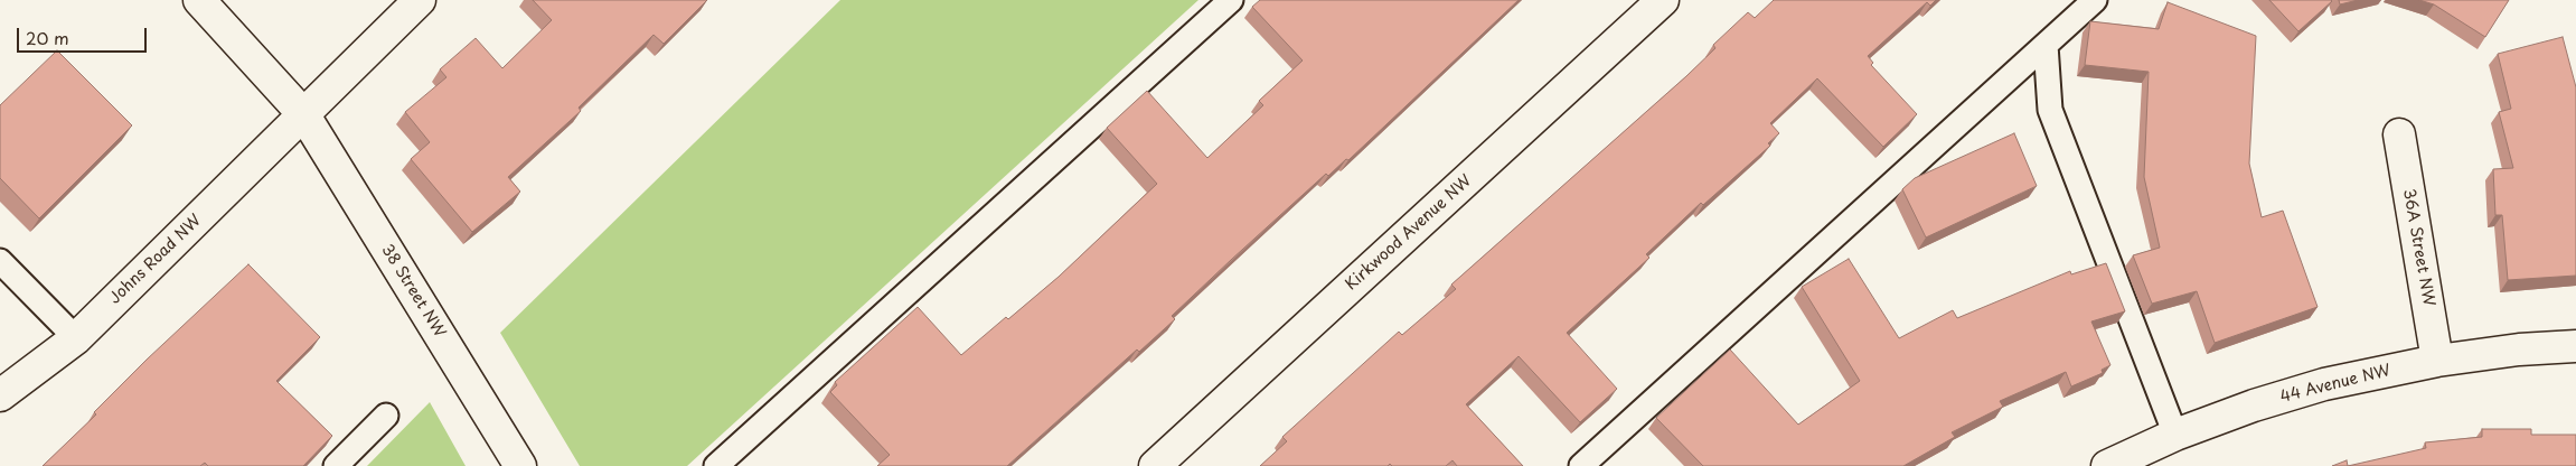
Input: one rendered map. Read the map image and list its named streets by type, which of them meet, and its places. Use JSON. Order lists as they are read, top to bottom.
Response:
{
  "streets": {
    "street": [
      "Kirkwood Avenue NW",
      "36A Street NW",
      "Johns Road NW",
      "38 Street NW",
      "44 Avenue NW"
    ]
  },
  "crossings": [
    ["36A Street NW", "44 Avenue NW"],
    ["Johns Road NW", "38 Street NW"]
  ],
  "scale_bar": "20 m"
}
